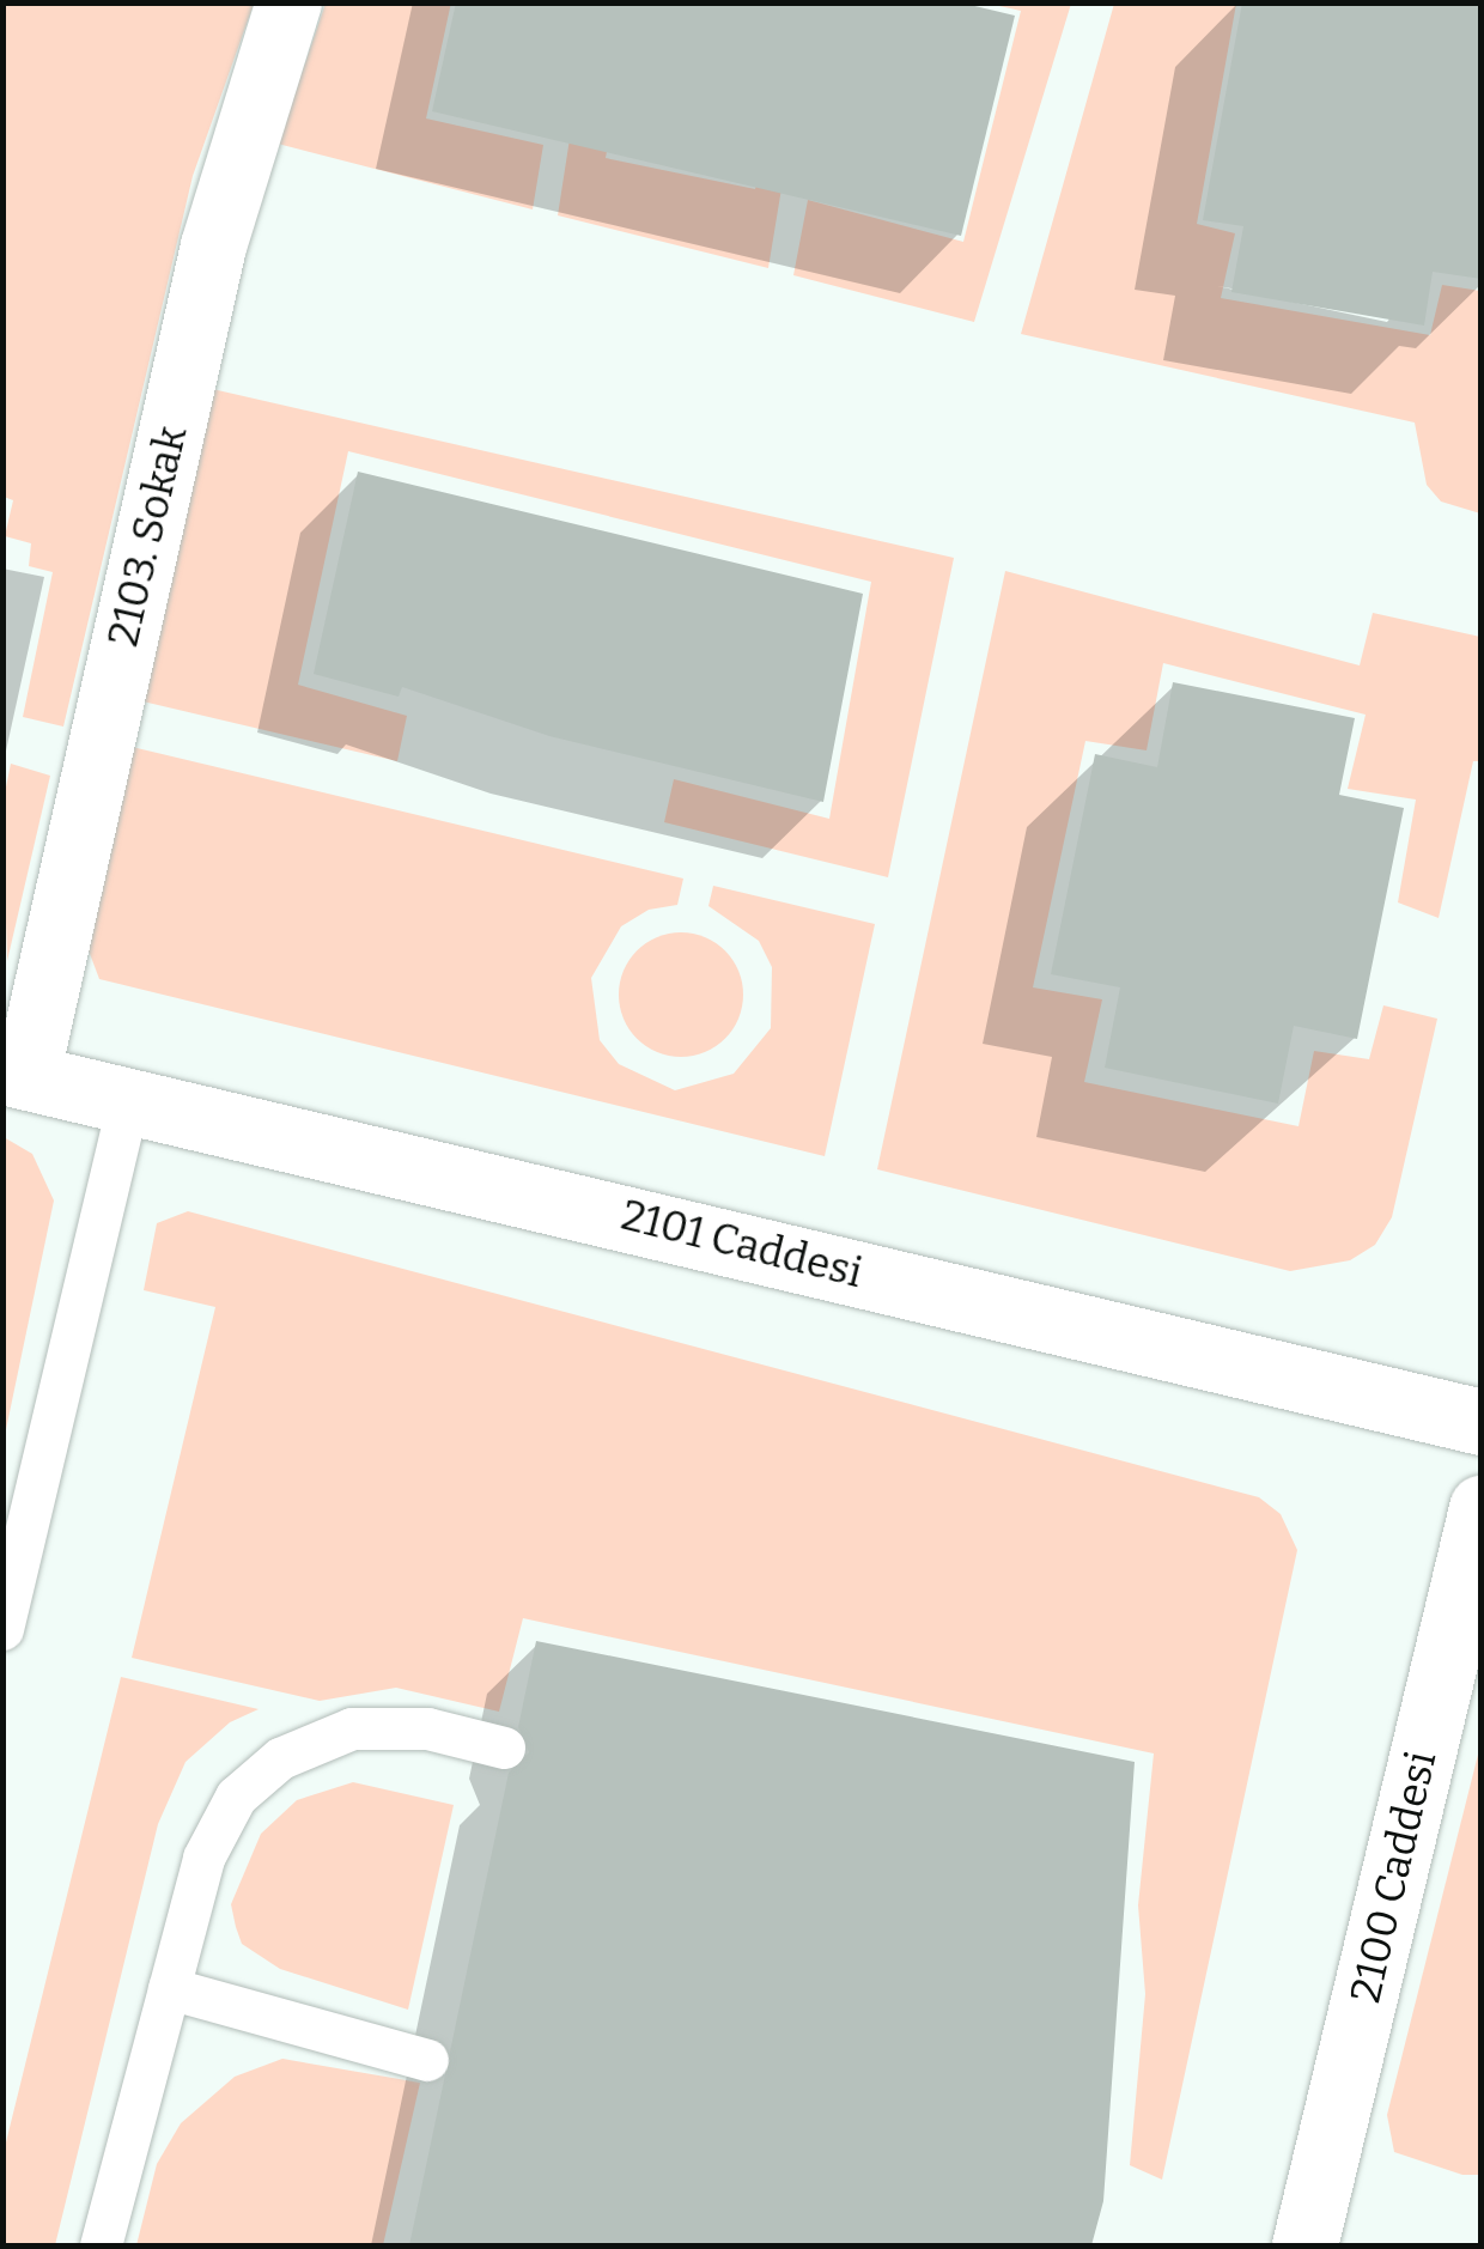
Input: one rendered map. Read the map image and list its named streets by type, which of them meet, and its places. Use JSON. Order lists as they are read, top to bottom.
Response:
{
  "streets": {
    "street": ["2103. Sokak", "2101 Caddesi", "2100 Caddesi"]
  },
  "crossings": [
    ["2103. Sokak", "2101 Caddesi"]
  ]
}
